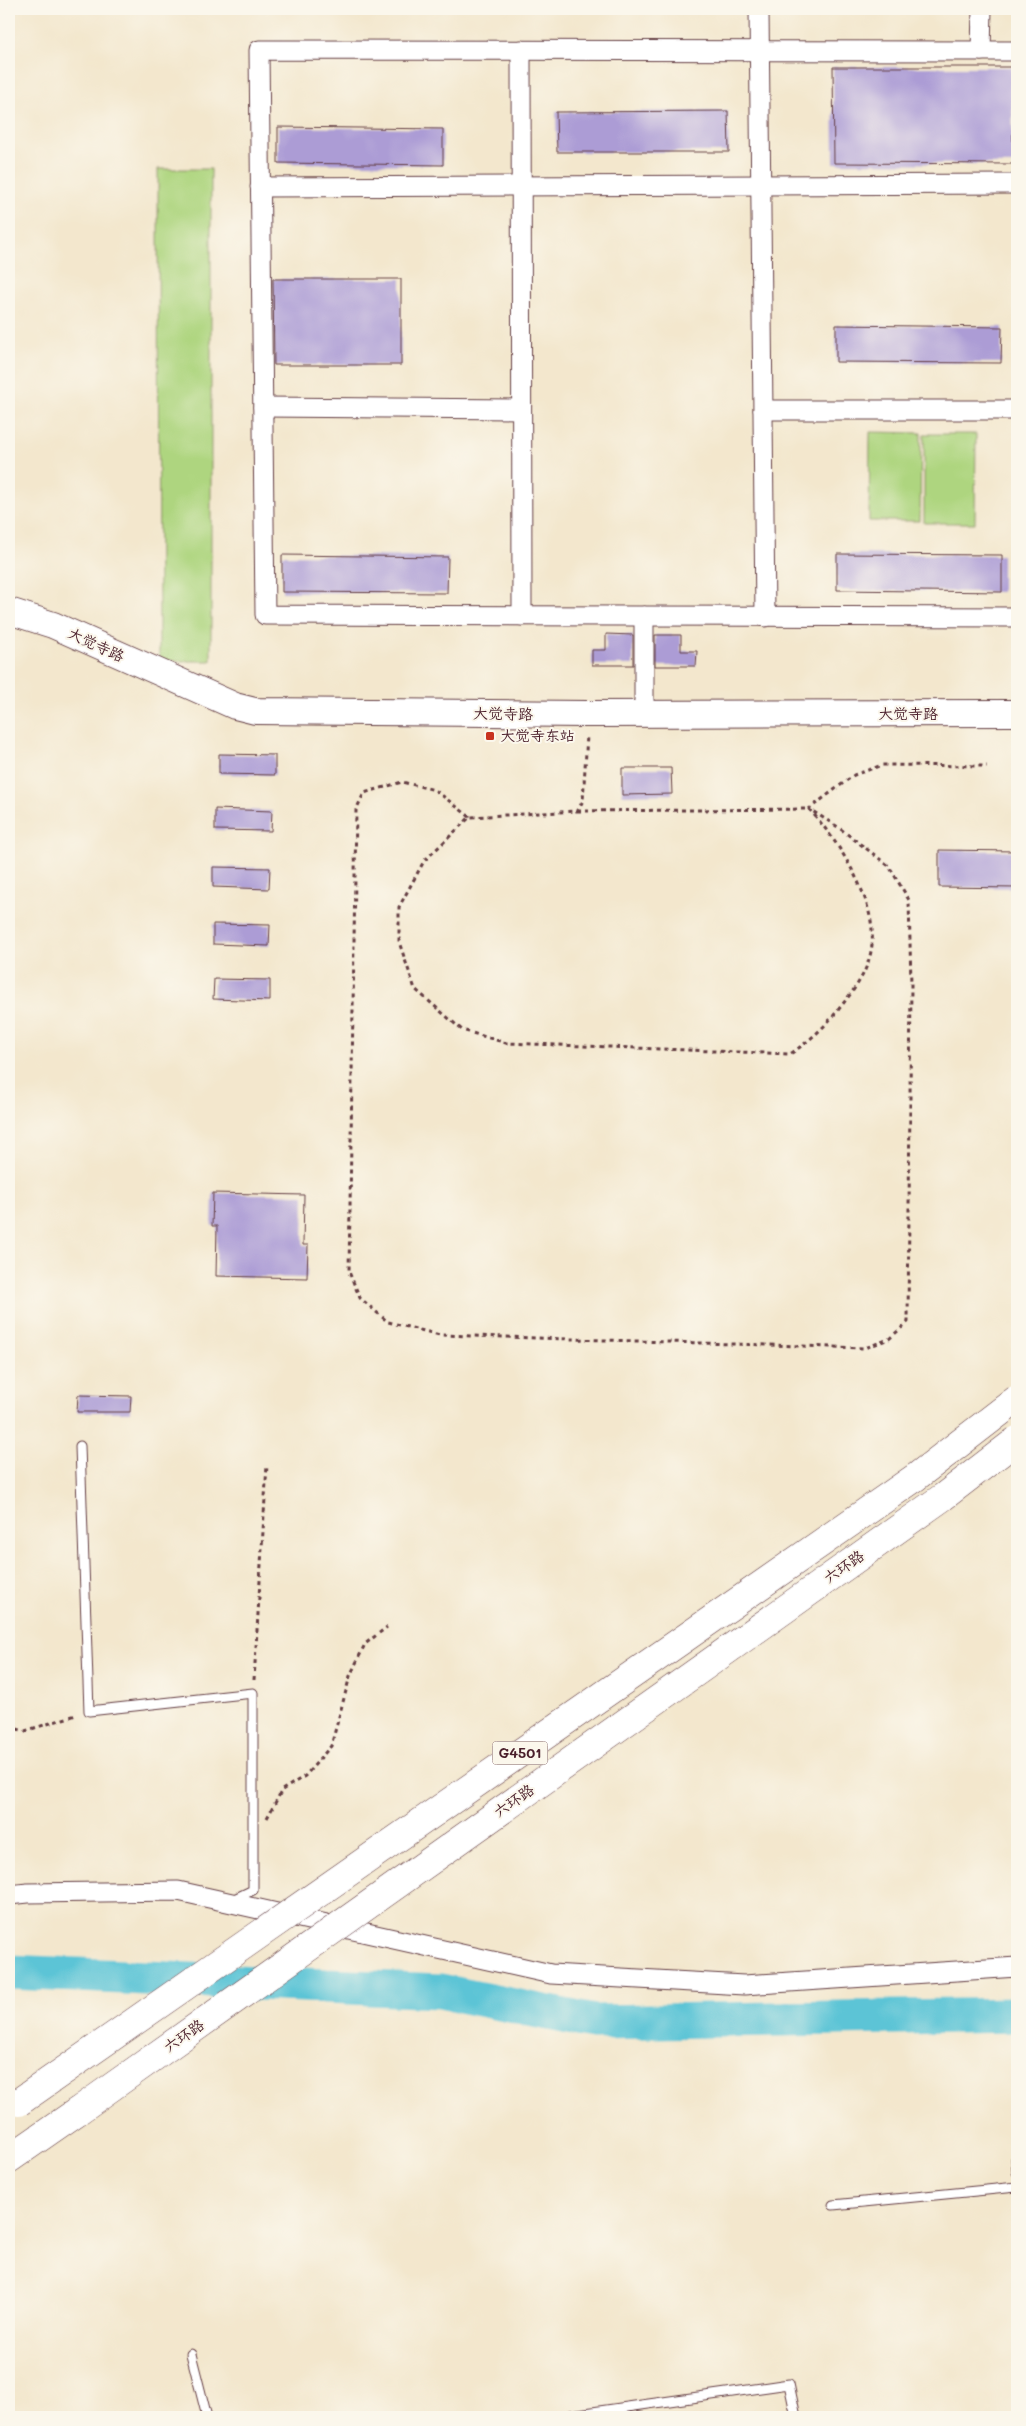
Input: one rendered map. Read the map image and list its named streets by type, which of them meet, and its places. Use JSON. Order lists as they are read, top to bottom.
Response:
{
  "streets": {
    "highway": ["六环路", "G4501"],
    "main road": ["大觉寺路"]
  },
  "places": {
    "transit": ["大觉寺东站"]
  }
}
